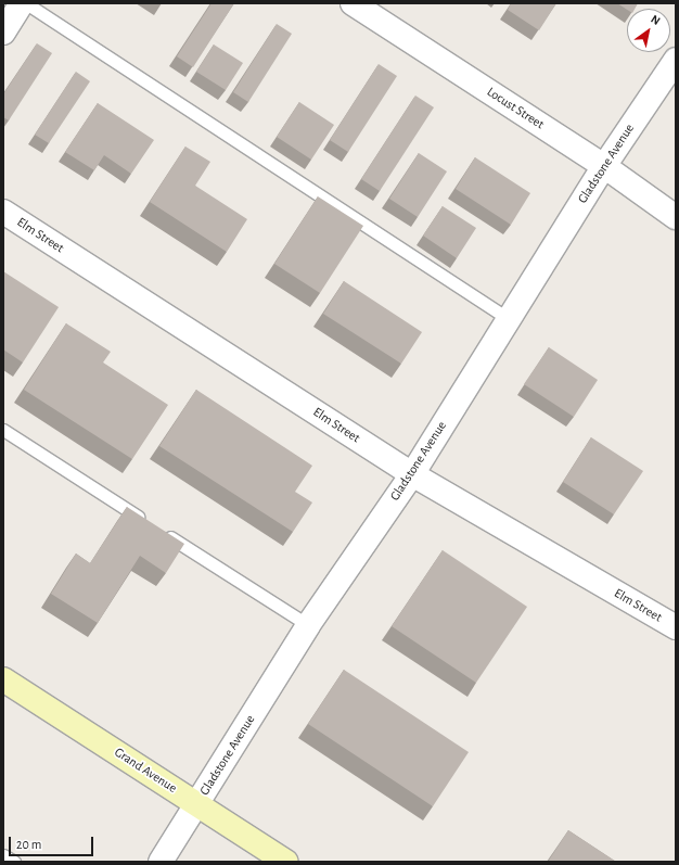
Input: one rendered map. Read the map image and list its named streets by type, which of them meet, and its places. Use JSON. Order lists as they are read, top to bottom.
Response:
{
  "streets": {
    "main road": ["Grand Avenue"],
    "street": ["Locust Street", "Gladstone Avenue", "Elm Street"]
  },
  "crossings": [
    ["Locust Street", "Gladstone Avenue"],
    ["Gladstone Avenue", "Elm Street"],
    ["Gladstone Avenue", "Grand Avenue"]
  ],
  "scale_bar": "20 m",
  "north": "top right"
}
